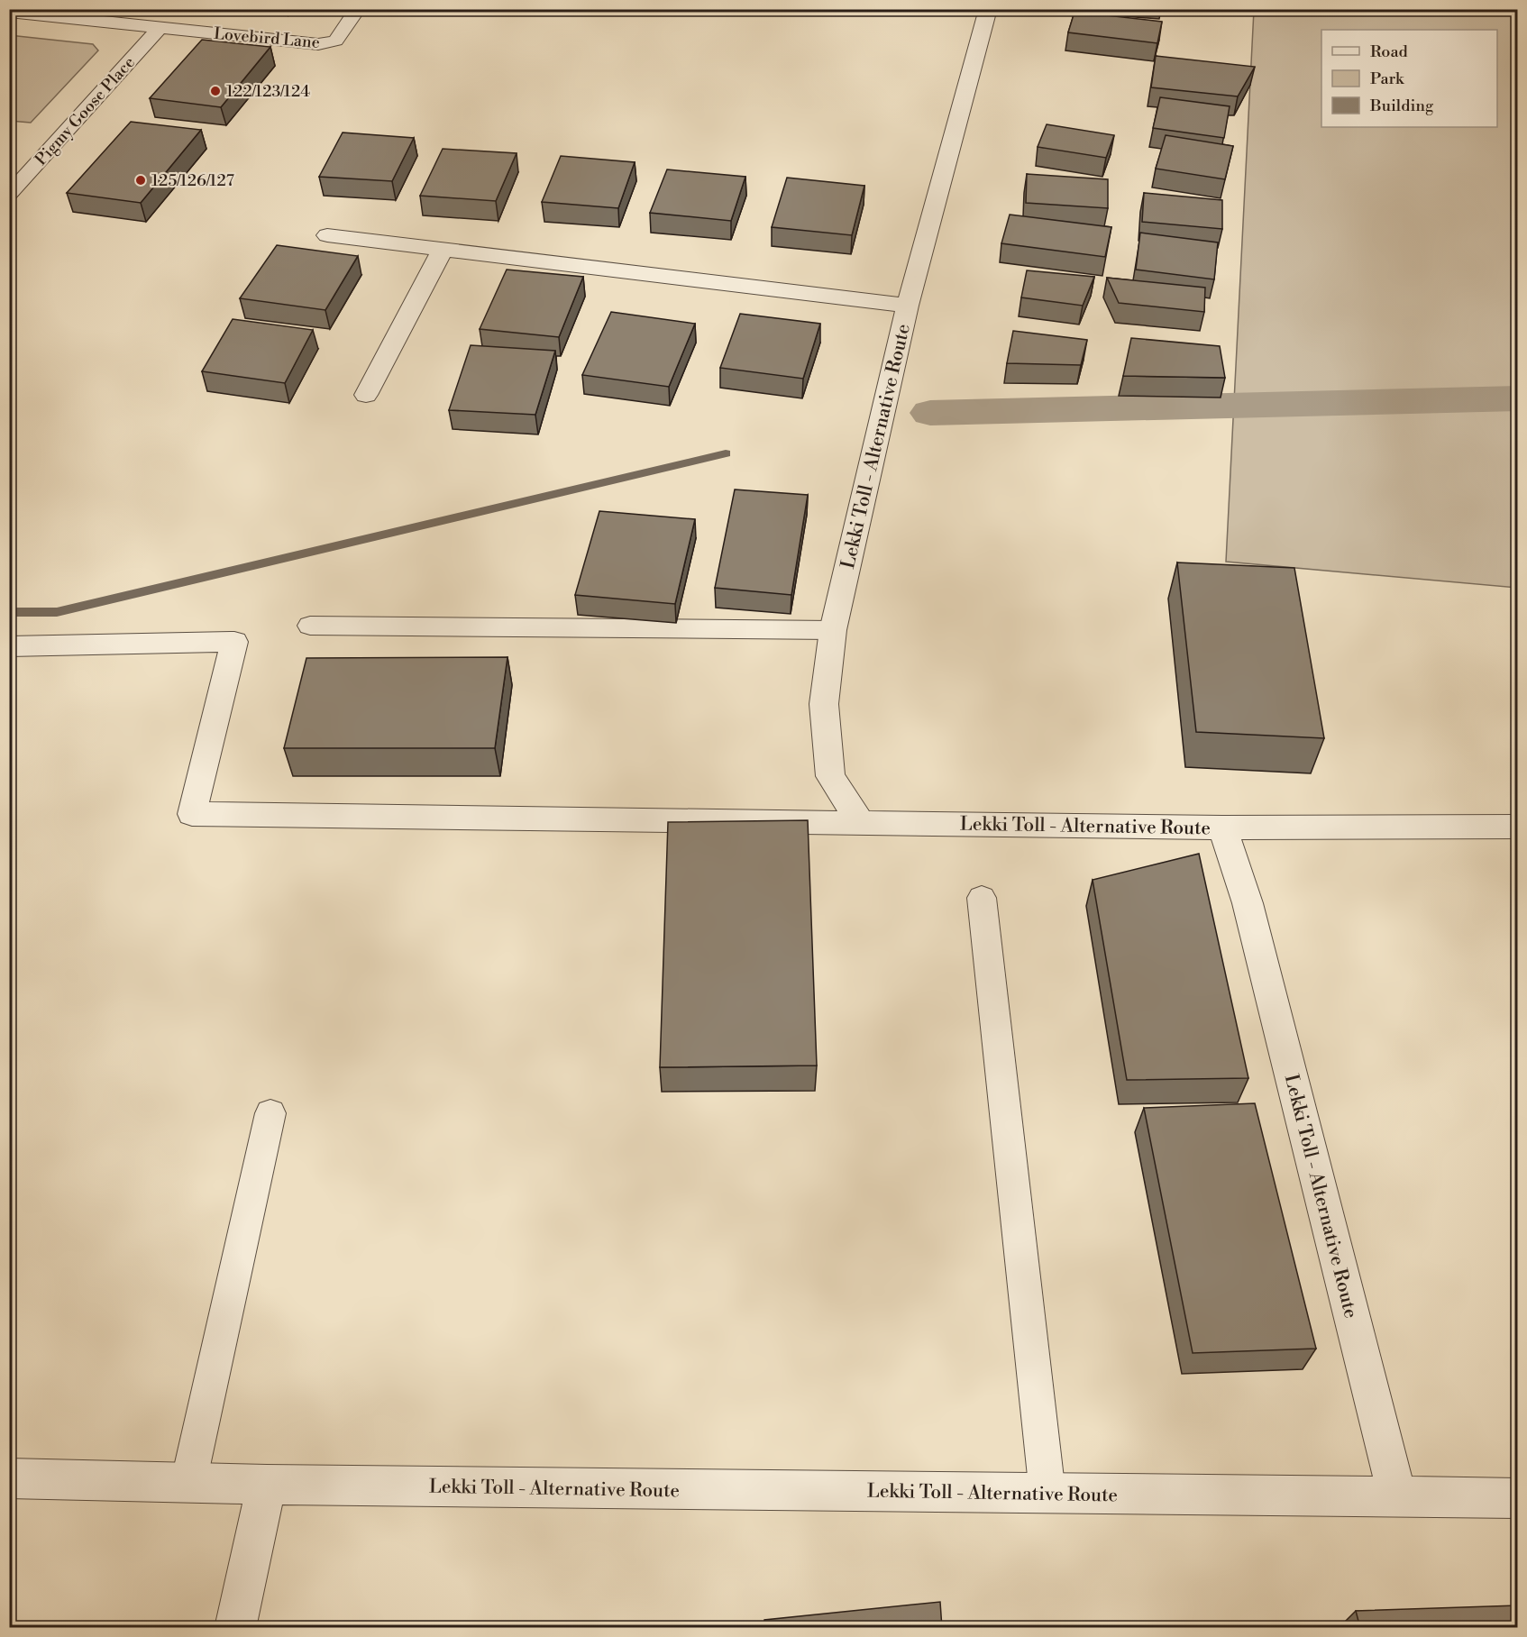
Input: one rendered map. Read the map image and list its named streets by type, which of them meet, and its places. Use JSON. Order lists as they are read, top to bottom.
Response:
{
  "streets": {
    "street": ["Lekki Toll - Alternative Route"],
    "lane": ["Lovebird Lane", "Pigmy Goose Place"]
  },
  "crossings": [
    ["Lovebird Lane", "Pigmy Goose Place"]
  ],
  "places": ["122/123/124", "125/126/127"],
  "legend": ["Road", "Park", "Building"]
}
